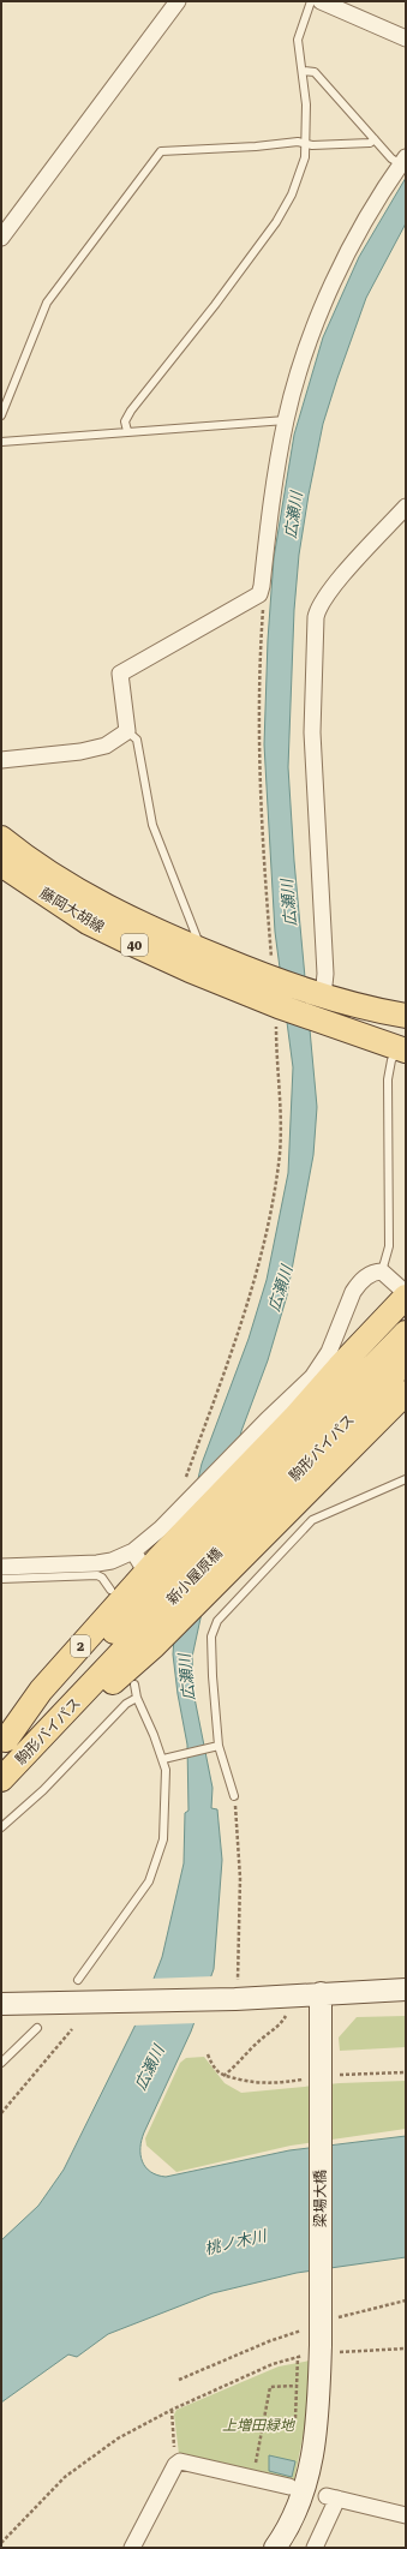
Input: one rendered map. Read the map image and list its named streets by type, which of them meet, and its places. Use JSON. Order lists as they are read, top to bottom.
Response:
{
  "streets": {
    "main road": [
      "藤岡大胡線",
      "40",
      "駒形バイパス",
      "新小屋原橋",
      "2"
    ],
    "street": ["梁場大橋"]
  },
  "crossings": [
    ["藤岡大胡線", "40"],
    ["駒形バイパス", "新小屋原橋"],
    ["駒形バイパス", "2"],
    ["新小屋原橋", "2"]
  ],
  "water": ["広瀬川", "桃ノ木川"],
  "parks": ["上増田緑地"]
}
